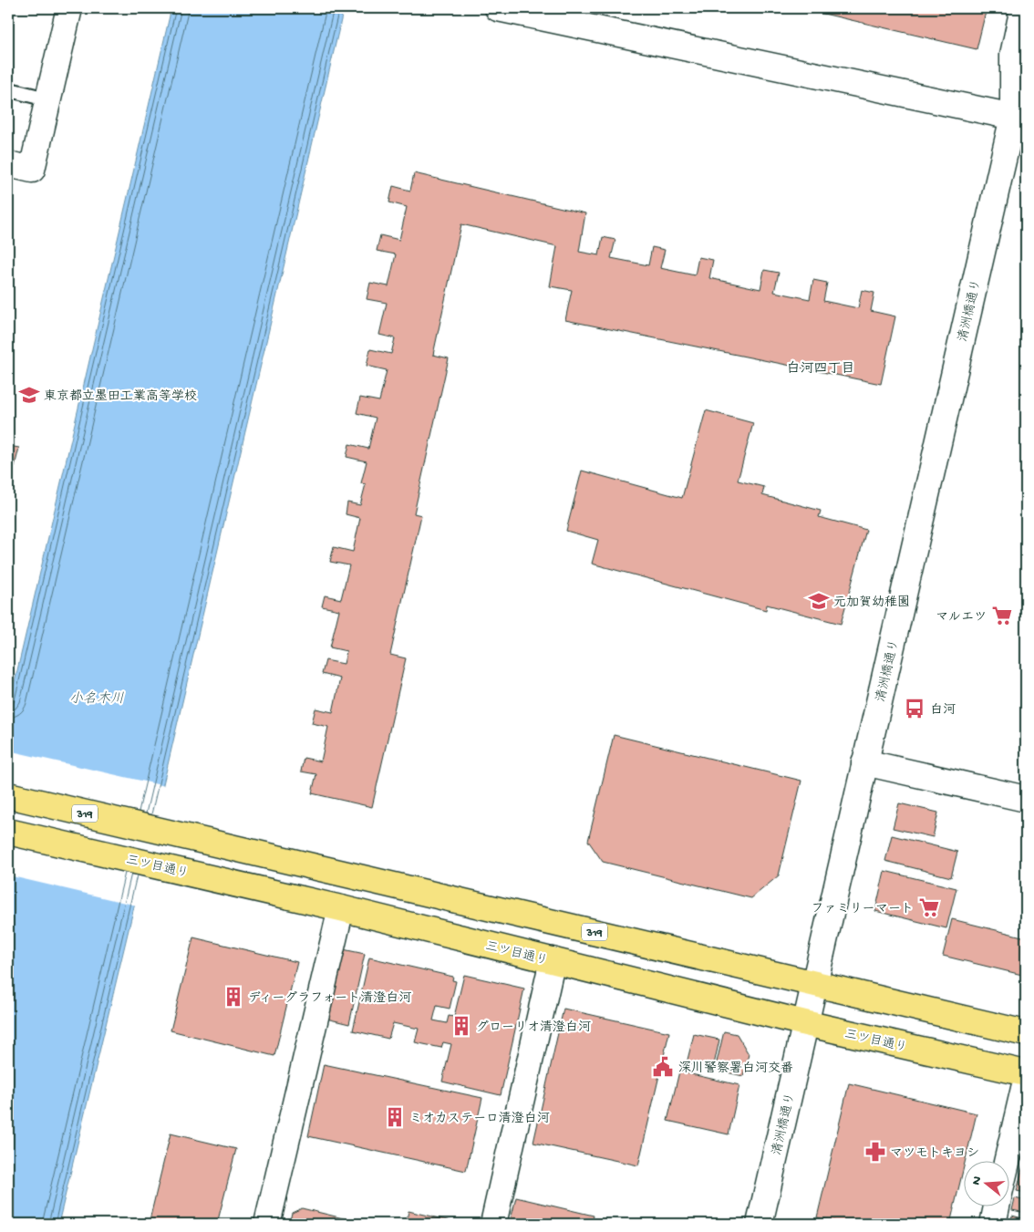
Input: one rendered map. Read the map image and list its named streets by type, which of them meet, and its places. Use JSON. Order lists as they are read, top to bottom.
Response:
{
  "streets": {
    "main road": ["319", "三ツ目通り"],
    "street": ["清洲橋通り"]
  },
  "crossings": [
    ["清洲橋通り", "319"],
    ["清洲橋通り", "三ツ目通り"]
  ],
  "districts": ["白河四丁目"],
  "water": ["小名木川"],
  "places": {
    "school or university": ["東京都立墨田工業高等学校", "元加賀幼稚園"],
    "supermarket": ["マルエツ", "ファミリーマート"],
    "bus stop": ["白河"],
    "building": ["ディーグラフォート清澄白河", "グローリオ清澄白河", "ミオカステーロ清澄白河"],
    "public building": ["深川警察署白河交番"],
    "pharmacy": ["マツモトキヨシ"]
  },
  "north": "left"
}
